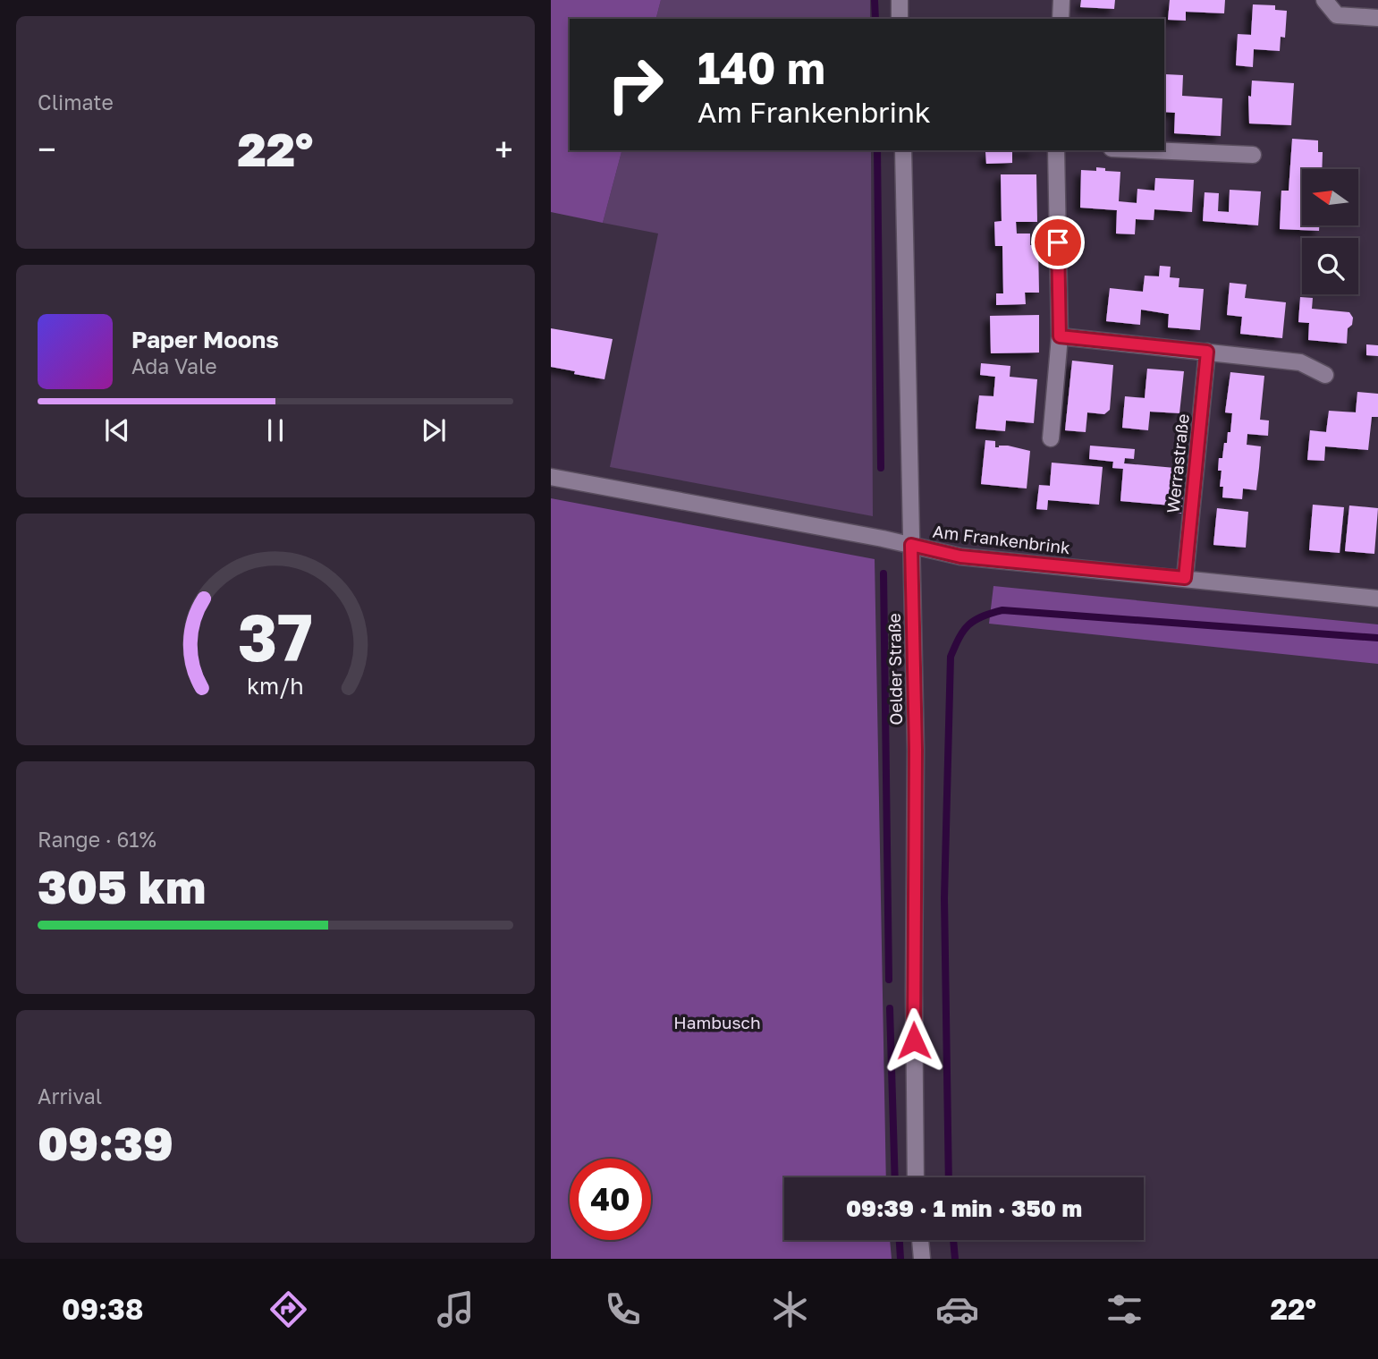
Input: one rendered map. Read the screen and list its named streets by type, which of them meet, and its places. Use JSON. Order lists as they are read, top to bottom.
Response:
{
  "streets": {
    "street": ["Werrastraße", "Am Frankenbrink", "Oelder Straße"]
  },
  "crossings": [
    ["Werrastraße", "Am Frankenbrink"],
    ["Am Frankenbrink", "Oelder Straße"]
  ],
  "parks": ["Hambusch"],
  "north": "left",
  "page": {
    "tile": [
      "Climate",
      ["Range · 61%", "305 km"],
      ["Arrival", "09:39"]
    ],
    "turn": ["140 m", "Am Frankenbrink"],
    "heat": ["−", "22°", "+"],
    "song": ["Paper Moons", "Ada Vale"],
    "limit": "40",
    "trip": "09:39 · 1 min · 350 m",
    "tabs": ["09:38", "22°"],
    "gauge": ["37", "km/h"]
  }
}
